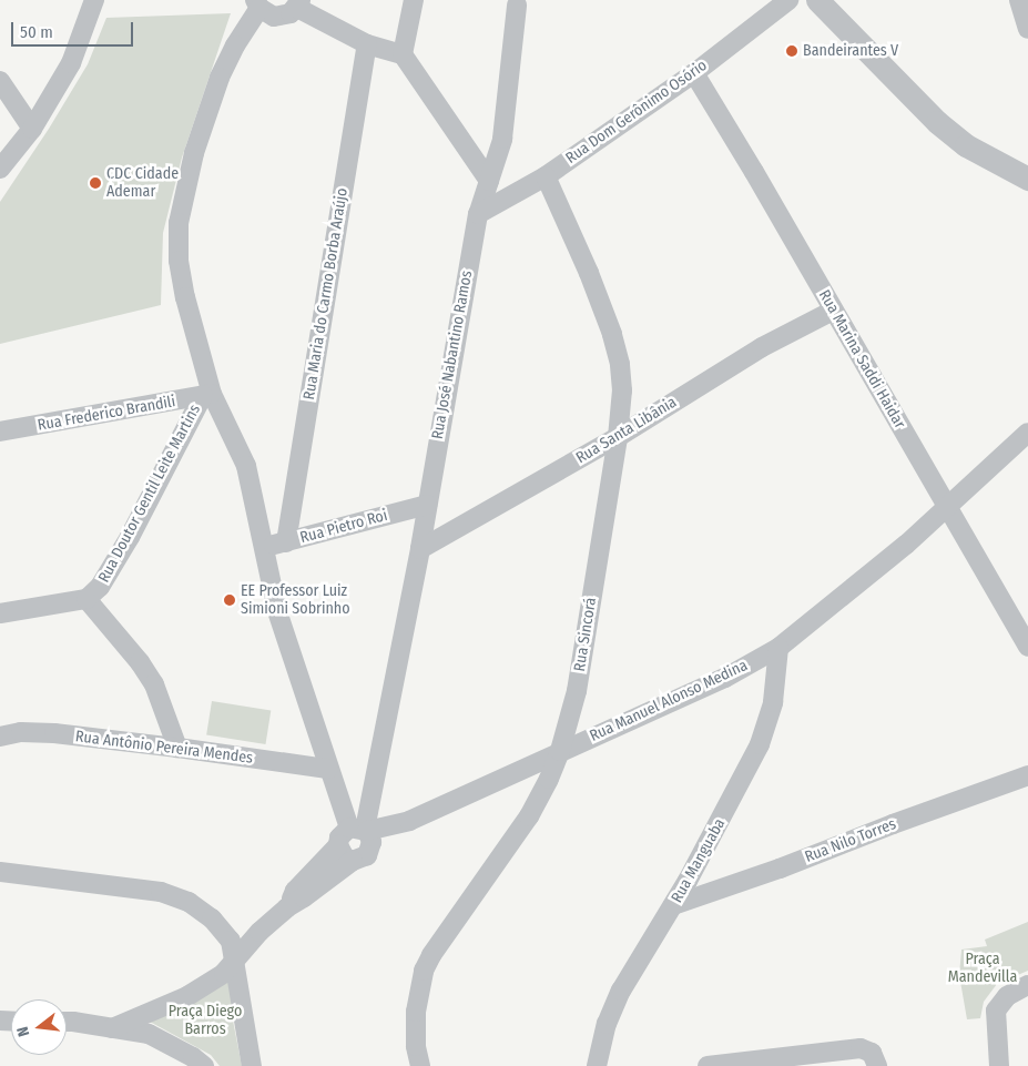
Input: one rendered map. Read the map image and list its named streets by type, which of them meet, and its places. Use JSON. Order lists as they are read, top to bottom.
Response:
{
  "streets": {
    "street": [
      "Rua Dom Gerônimo Osório",
      "Rua Maria do Carmo Borba Araújo",
      "Rua José Nabantino Ramos",
      "Rua Marina Saddi Haidar",
      "Rua Frederico Brandili",
      "Rua Santa Libânia",
      "Rua Doutor Gentil Leite Martins",
      "Rua Pietro Roi",
      "Rua Sincorá",
      "Rua Manuel Alonso Medina",
      "Rua Antônio Pereira Mendes",
      "Rua Nilo Torres",
      "Rua Manguaba"
    ]
  },
  "crossings": [
    ["Rua Dom Gerônimo Osório", "Rua José Nabantino Ramos"],
    ["Rua Dom Gerônimo Osório", "Rua Marina Saddi Haidar"],
    ["Rua Dom Gerônimo Osório", "Rua Sincorá"],
    ["Rua Maria do Carmo Borba Araújo", "Rua Pietro Roi"],
    ["Rua José Nabantino Ramos", "Rua Santa Libânia"],
    ["Rua José Nabantino Ramos", "Rua Pietro Roi"],
    ["Rua José Nabantino Ramos", "Rua Manuel Alonso Medina"],
    ["Rua Marina Saddi Haidar", "Rua Santa Libânia"],
    ["Rua Marina Saddi Haidar", "Rua Manuel Alonso Medina"],
    ["Rua Frederico Brandili", "Rua Doutor Gentil Leite Martins"],
    ["Rua Santa Libânia", "Rua Sincorá"],
    ["Rua Sincorá", "Rua Manuel Alonso Medina"],
    ["Rua Manuel Alonso Medina", "Rua Manguaba"],
    ["Rua Nilo Torres", "Rua Manguaba"]
  ],
  "parks": ["Praça Mandevilla", "Praça Diego Barros"],
  "places": ["Bandeirantes V", "CDC Cidade Ademar", "EE Professor Luiz Simioni Sobrinho"],
  "scale_bar": "50 m",
  "north": "left"
}
